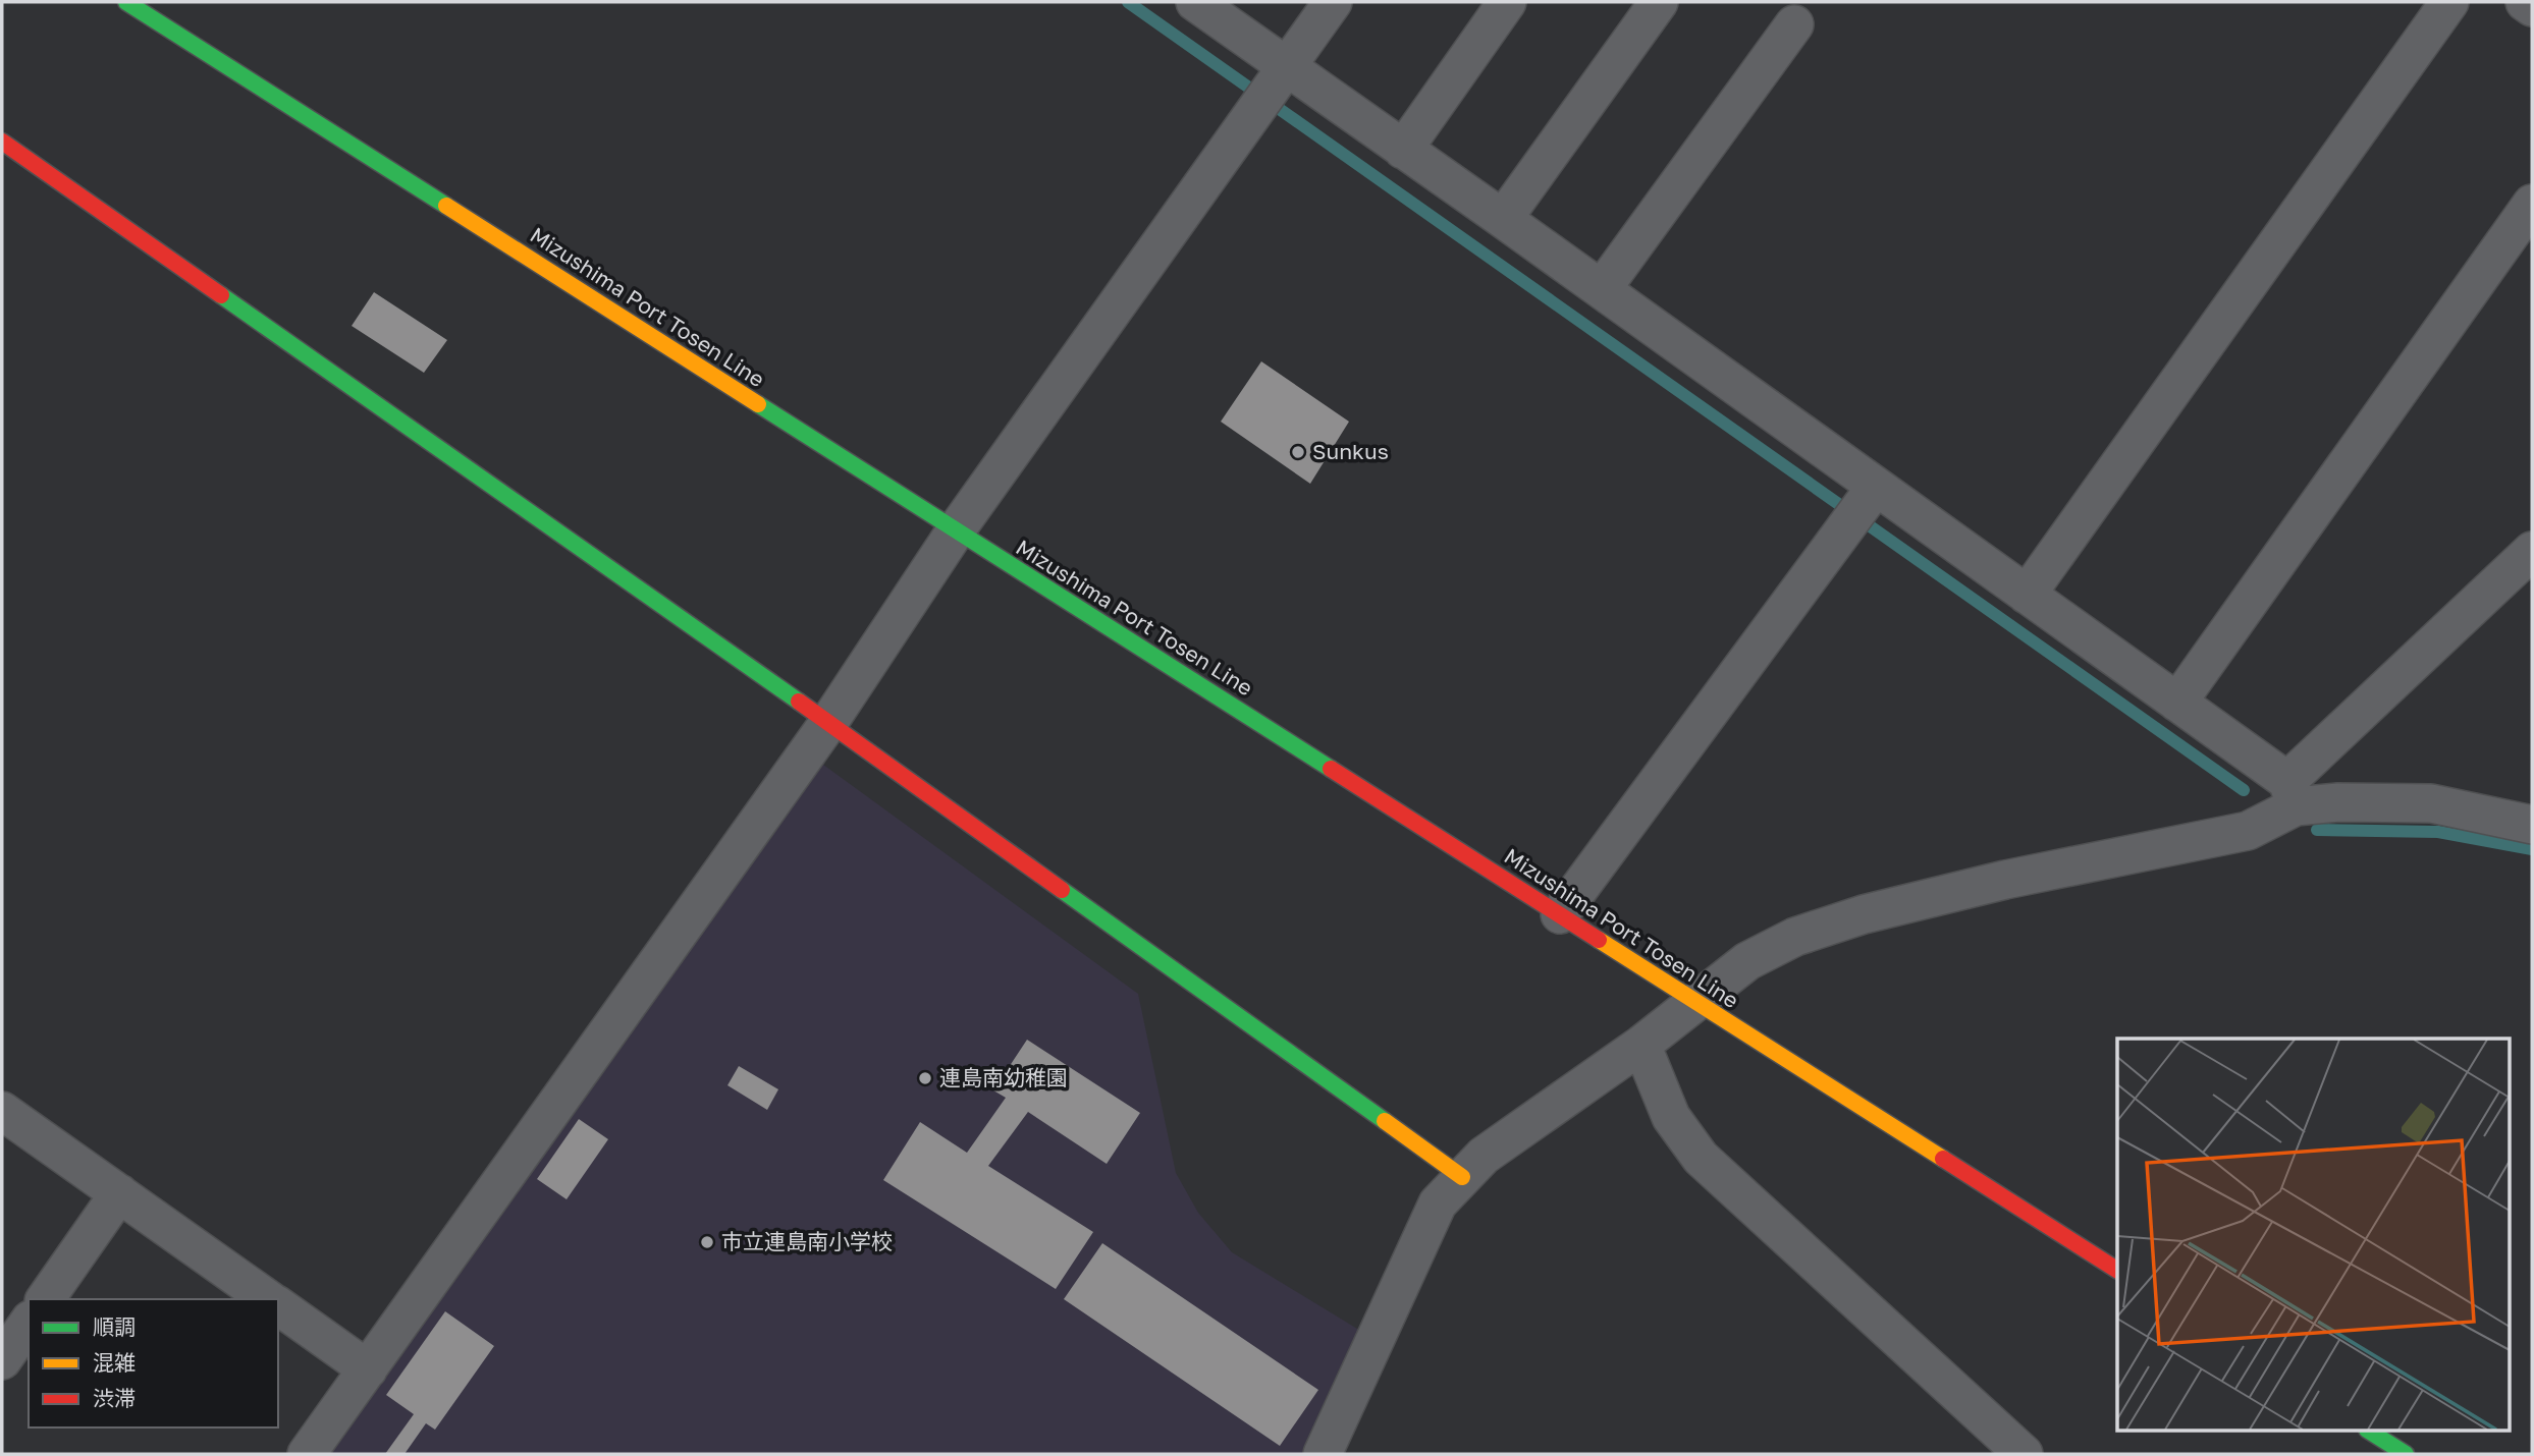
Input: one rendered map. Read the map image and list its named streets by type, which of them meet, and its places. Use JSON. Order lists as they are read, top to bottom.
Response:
{
  "streets": {
    "main road": ["Mizushima Port Tosen Line"]
  },
  "places": ["Sunkus", "連島南幼稚園", "市立連島南小学校"],
  "legend": ["順調", "混雑", "渋滞"]
}
